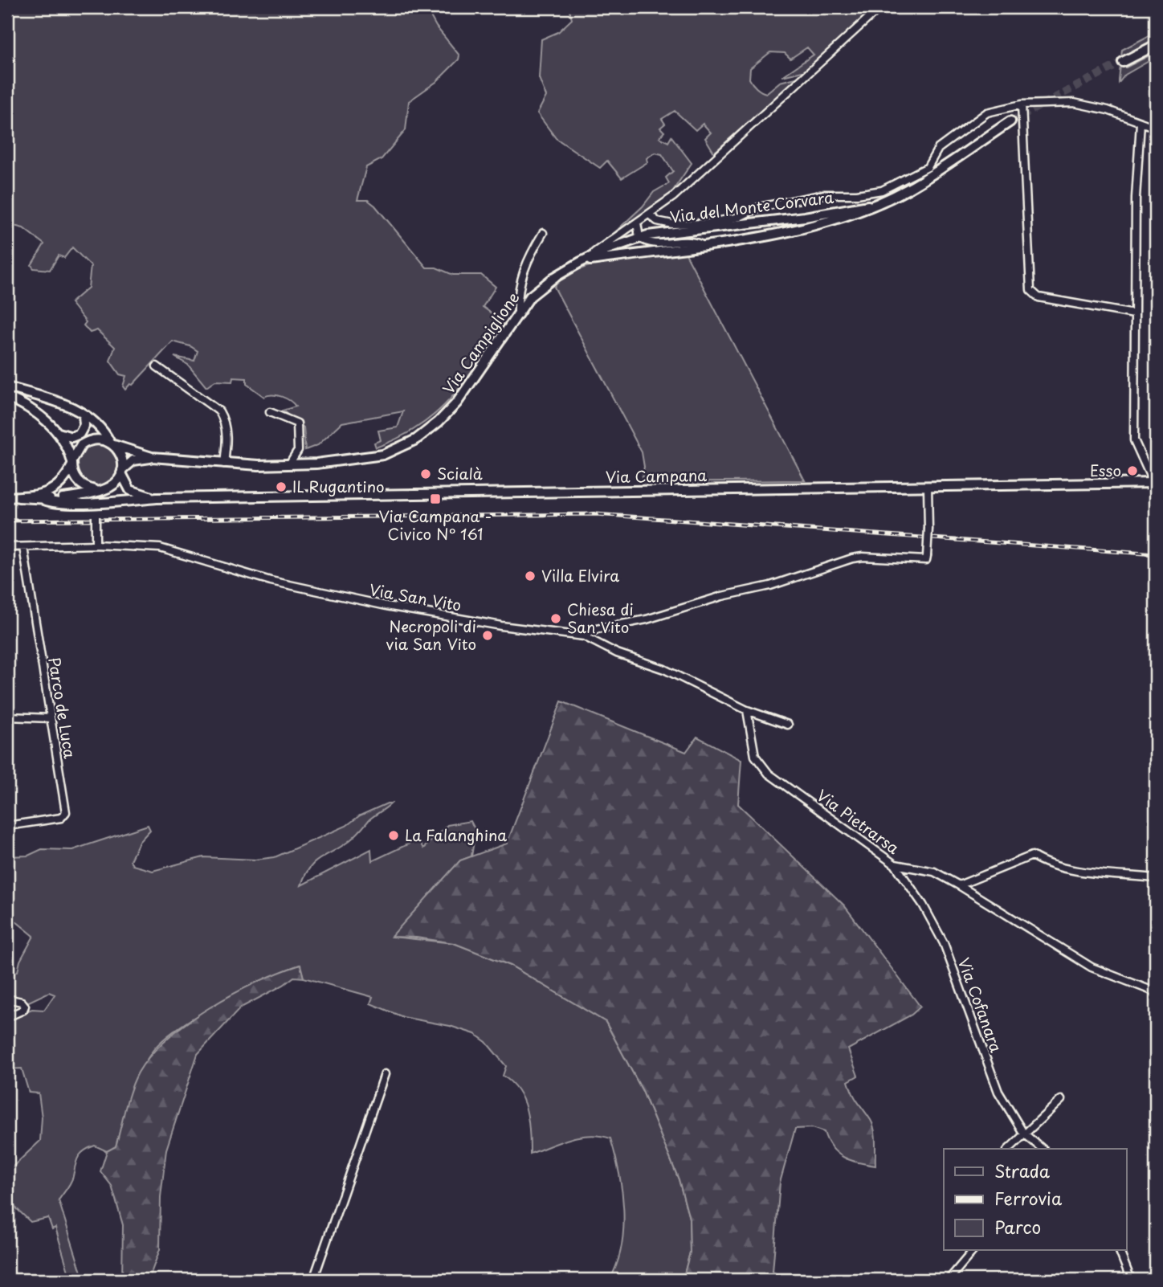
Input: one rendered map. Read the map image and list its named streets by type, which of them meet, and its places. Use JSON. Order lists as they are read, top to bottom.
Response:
{
  "streets": {
    "main road": ["Via del Monte Corvara", "Via Campiglione", "Via Campana"],
    "street": [
      "Via San Vito",
      "Parco de Luca",
      "Via Pietrarsa",
      "Via Cofanara"
    ]
  },
  "crossings": [
    ["Via del Monte Corvara", "Via Campiglione"],
    ["Via Campiglione", "Via Campana"],
    ["Via Campana", "Via San Vito"],
    ["Via San Vito", "Parco de Luca"],
    ["Via Pietrarsa", "Via Cofanara"]
  ],
  "places": {
    "other": [
      "Esso",
      "Scialà",
      "IL Rugantino",
      "Villa Elvira",
      "Chiesa di San Vito",
      "Necropoli di via San Vito",
      "La Falanghina"
    ],
    "transit": ["Via Campana - Civico N° 161"]
  },
  "legend": ["Strada", "Ferrovia", "Parco"]
}
